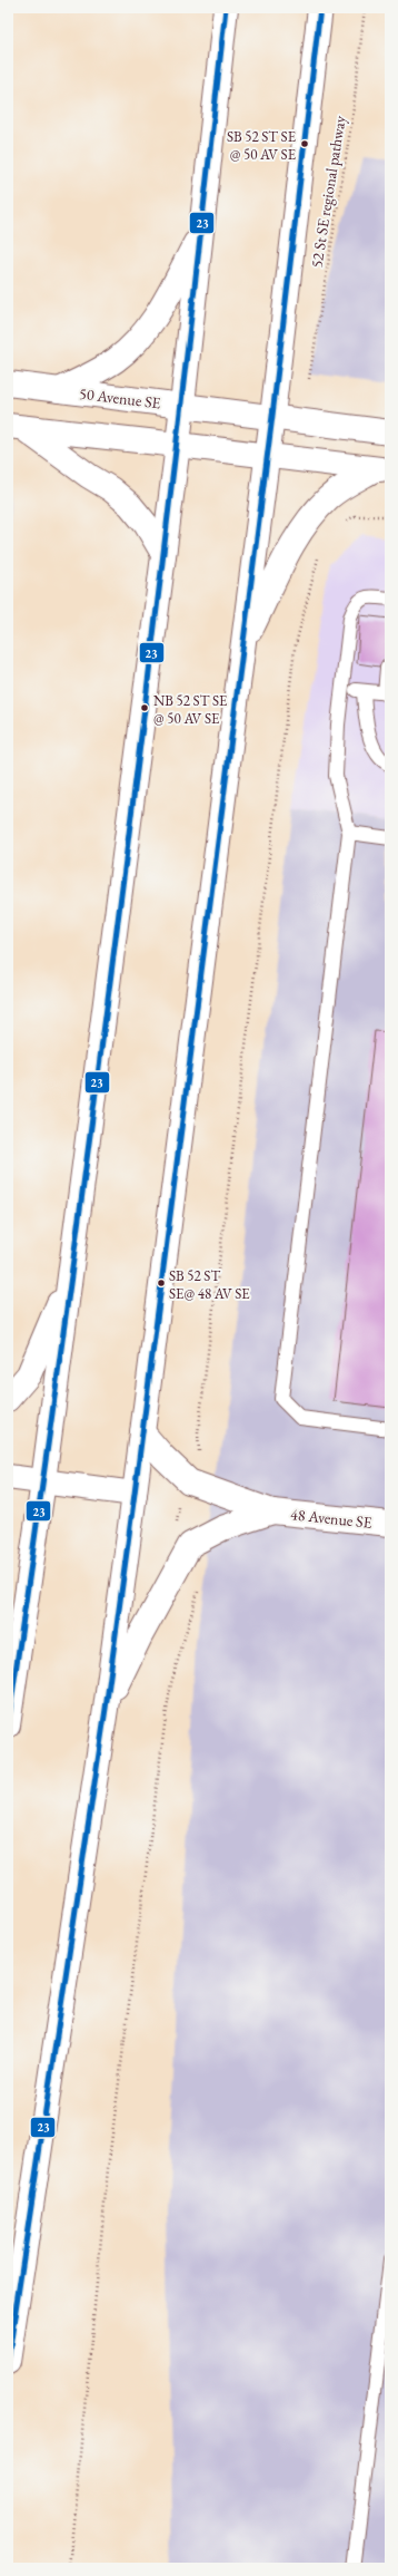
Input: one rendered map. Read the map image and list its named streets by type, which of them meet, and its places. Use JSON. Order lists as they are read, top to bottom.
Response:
{
  "streets": {
    "main road": ["50 Avenue SE", "48 Avenue SE"],
    "path": ["52 St SE regional pathway"]
  },
  "places": ["SB 52 ST SE @ 50 AV SE", "NB 52 ST SE @ 50 AV SE", "SB 52 ST SE@ 48 AV SE"],
  "lines": ["transit line 23"]
}
